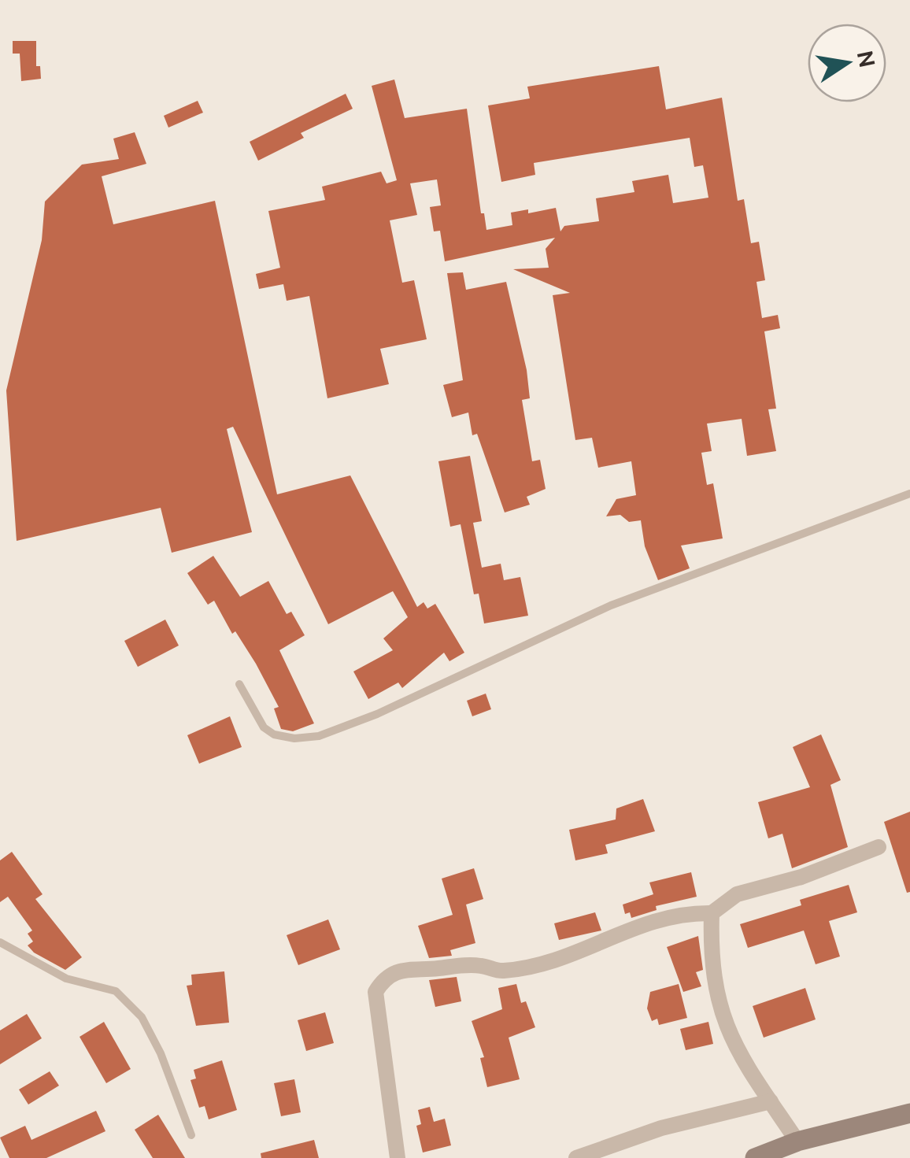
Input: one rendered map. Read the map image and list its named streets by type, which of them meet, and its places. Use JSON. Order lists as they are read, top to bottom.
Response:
{
  "north": "right"
}
